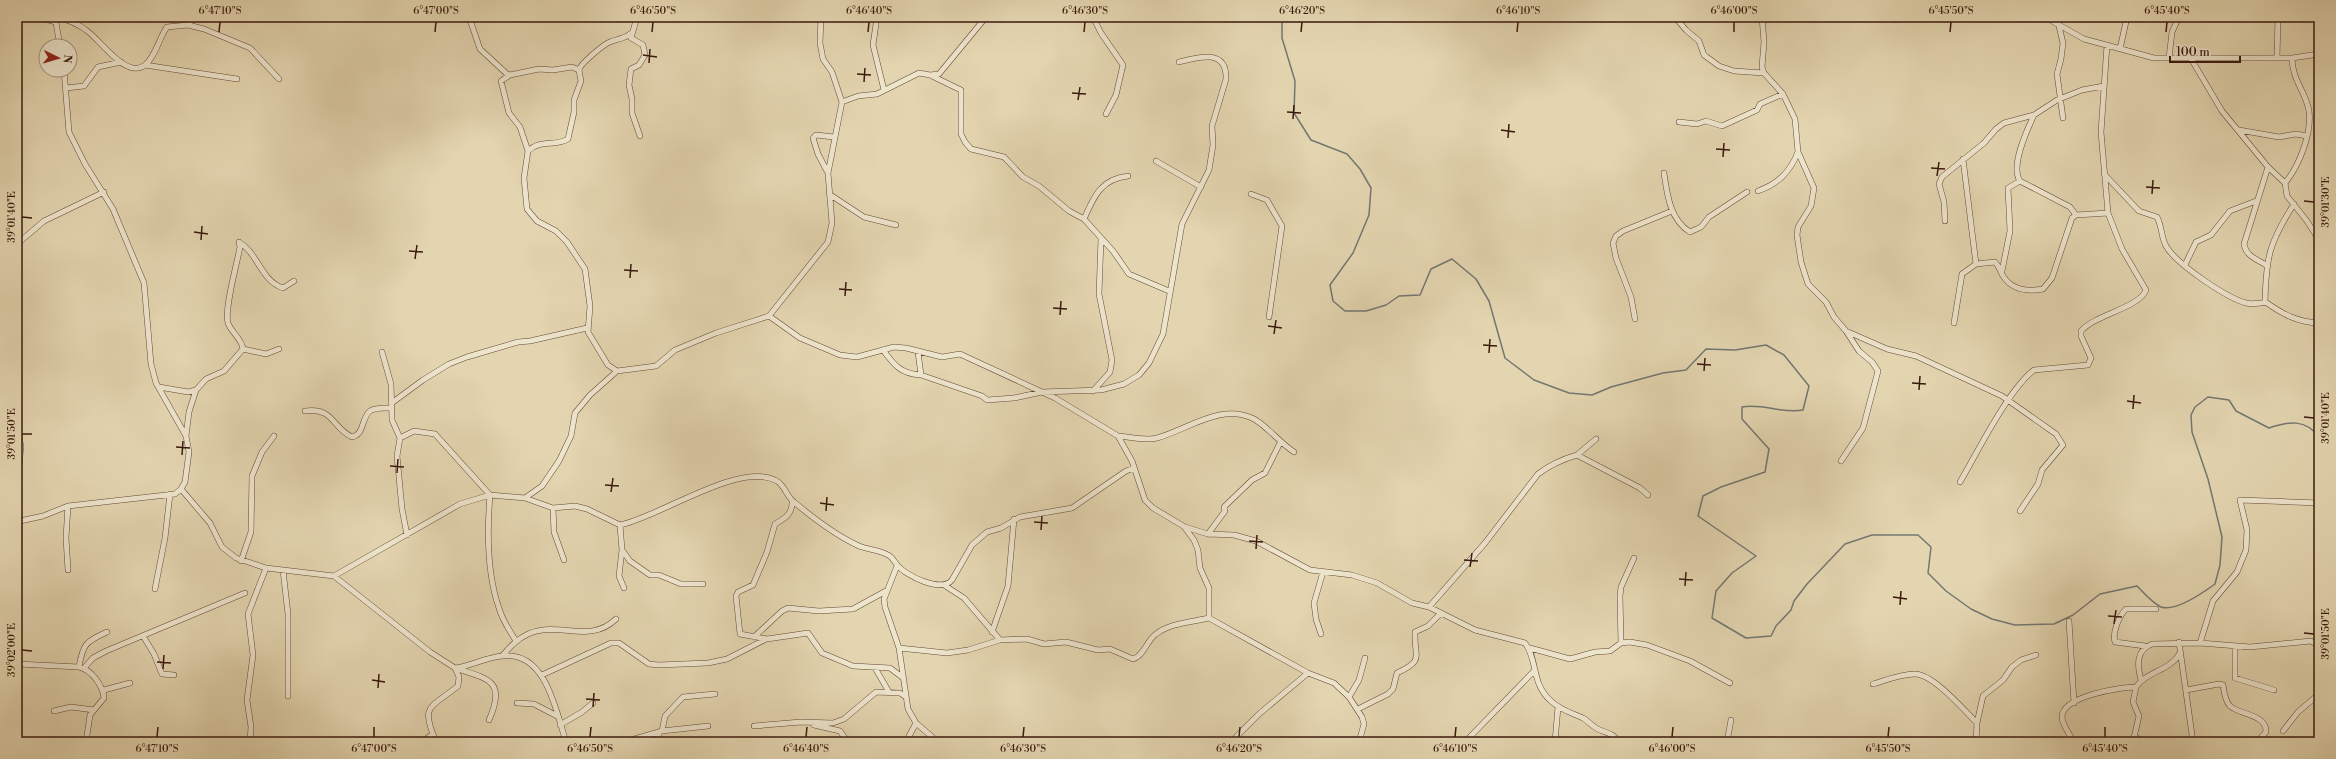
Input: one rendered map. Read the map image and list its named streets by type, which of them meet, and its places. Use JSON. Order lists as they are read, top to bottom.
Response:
{
  "scale_bar": "100 m",
  "north": "right",
  "coordinates": [
    "6°47'10\"S",
    "6°47'00\"S",
    "6°46'50\"S",
    "6°46'40\"S",
    "6°46'30\"S",
    "6°46'20\"S",
    "6°46'10\"S",
    "6°46'00\"S",
    "6°45'50\"S",
    "6°45'40\"S",
    "39°01'30\"E",
    "39°01'40\"E",
    "39°01'50\"E",
    "39°02'00\"E"
  ]
}
